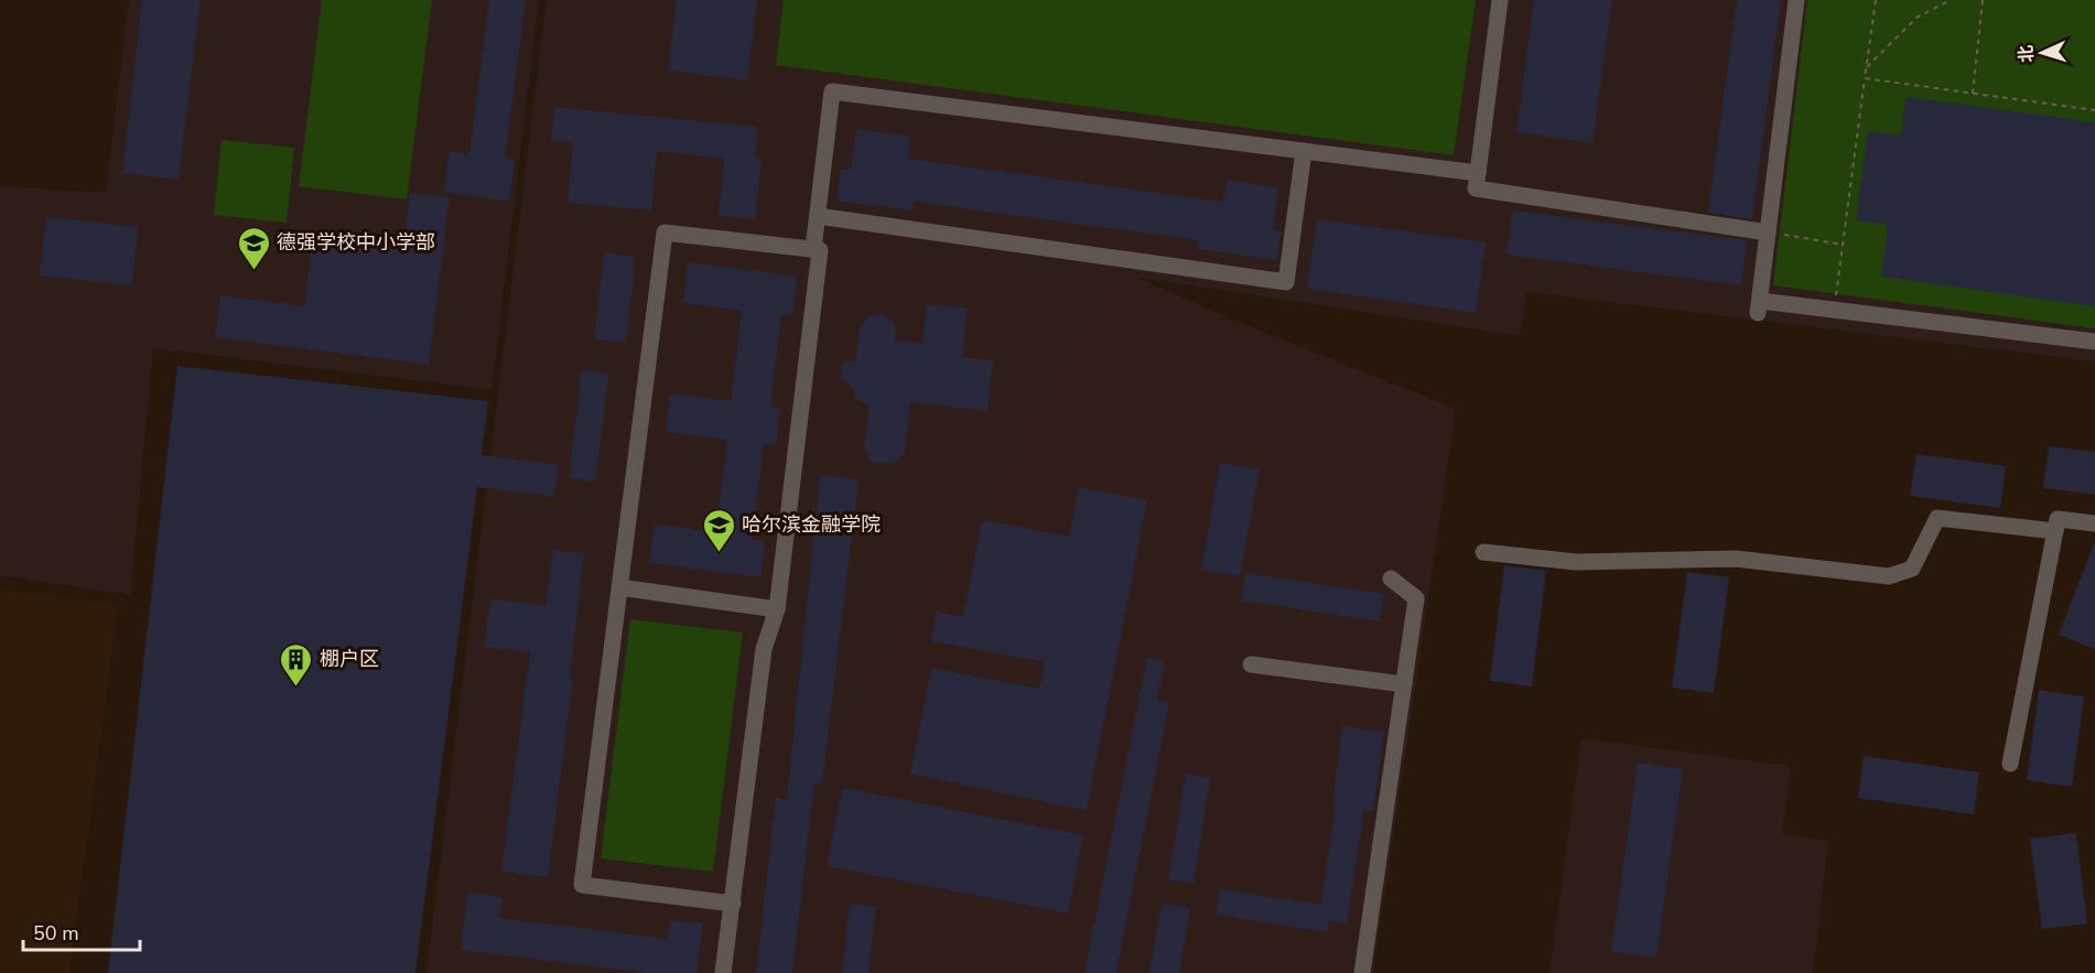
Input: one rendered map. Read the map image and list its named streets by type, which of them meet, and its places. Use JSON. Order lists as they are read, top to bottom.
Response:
{
  "places": {
    "school or university": ["德强学校中小学部", "哈尔滨金融学院"],
    "building": ["棚户区"]
  },
  "scale_bar": "50 m",
  "north": "left"
}
